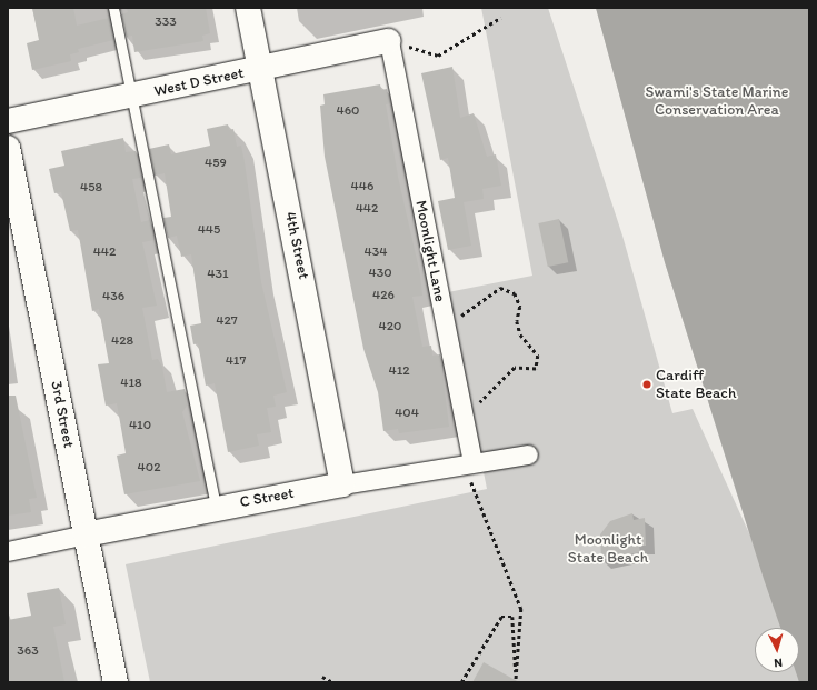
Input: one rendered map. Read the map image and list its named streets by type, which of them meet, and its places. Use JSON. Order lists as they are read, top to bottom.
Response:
{
  "streets": {
    "street": [
      "West D Street",
      "4th Street",
      "Moonlight Lane",
      "3rd Street",
      "C Street"
    ]
  },
  "crossings": [
    ["West D Street", "4th Street"],
    ["West D Street", "Moonlight Lane"],
    ["4th Street", "C Street"],
    ["Moonlight Lane", "C Street"],
    ["3rd Street", "C Street"]
  ],
  "parks": ["Swami's State Marine Conservation Area", "Moonlight State Beach"],
  "places": ["Cardiff State Beach"],
  "house_numbers": [
    "333",
    "460",
    "459",
    "446",
    "458",
    "442",
    "445",
    "442",
    "434",
    "430",
    "431",
    "426",
    "436",
    "427",
    "420",
    "428",
    "417",
    "412",
    "418",
    "404",
    "410",
    "402",
    "363"
  ],
  "north": "bottom"
}
